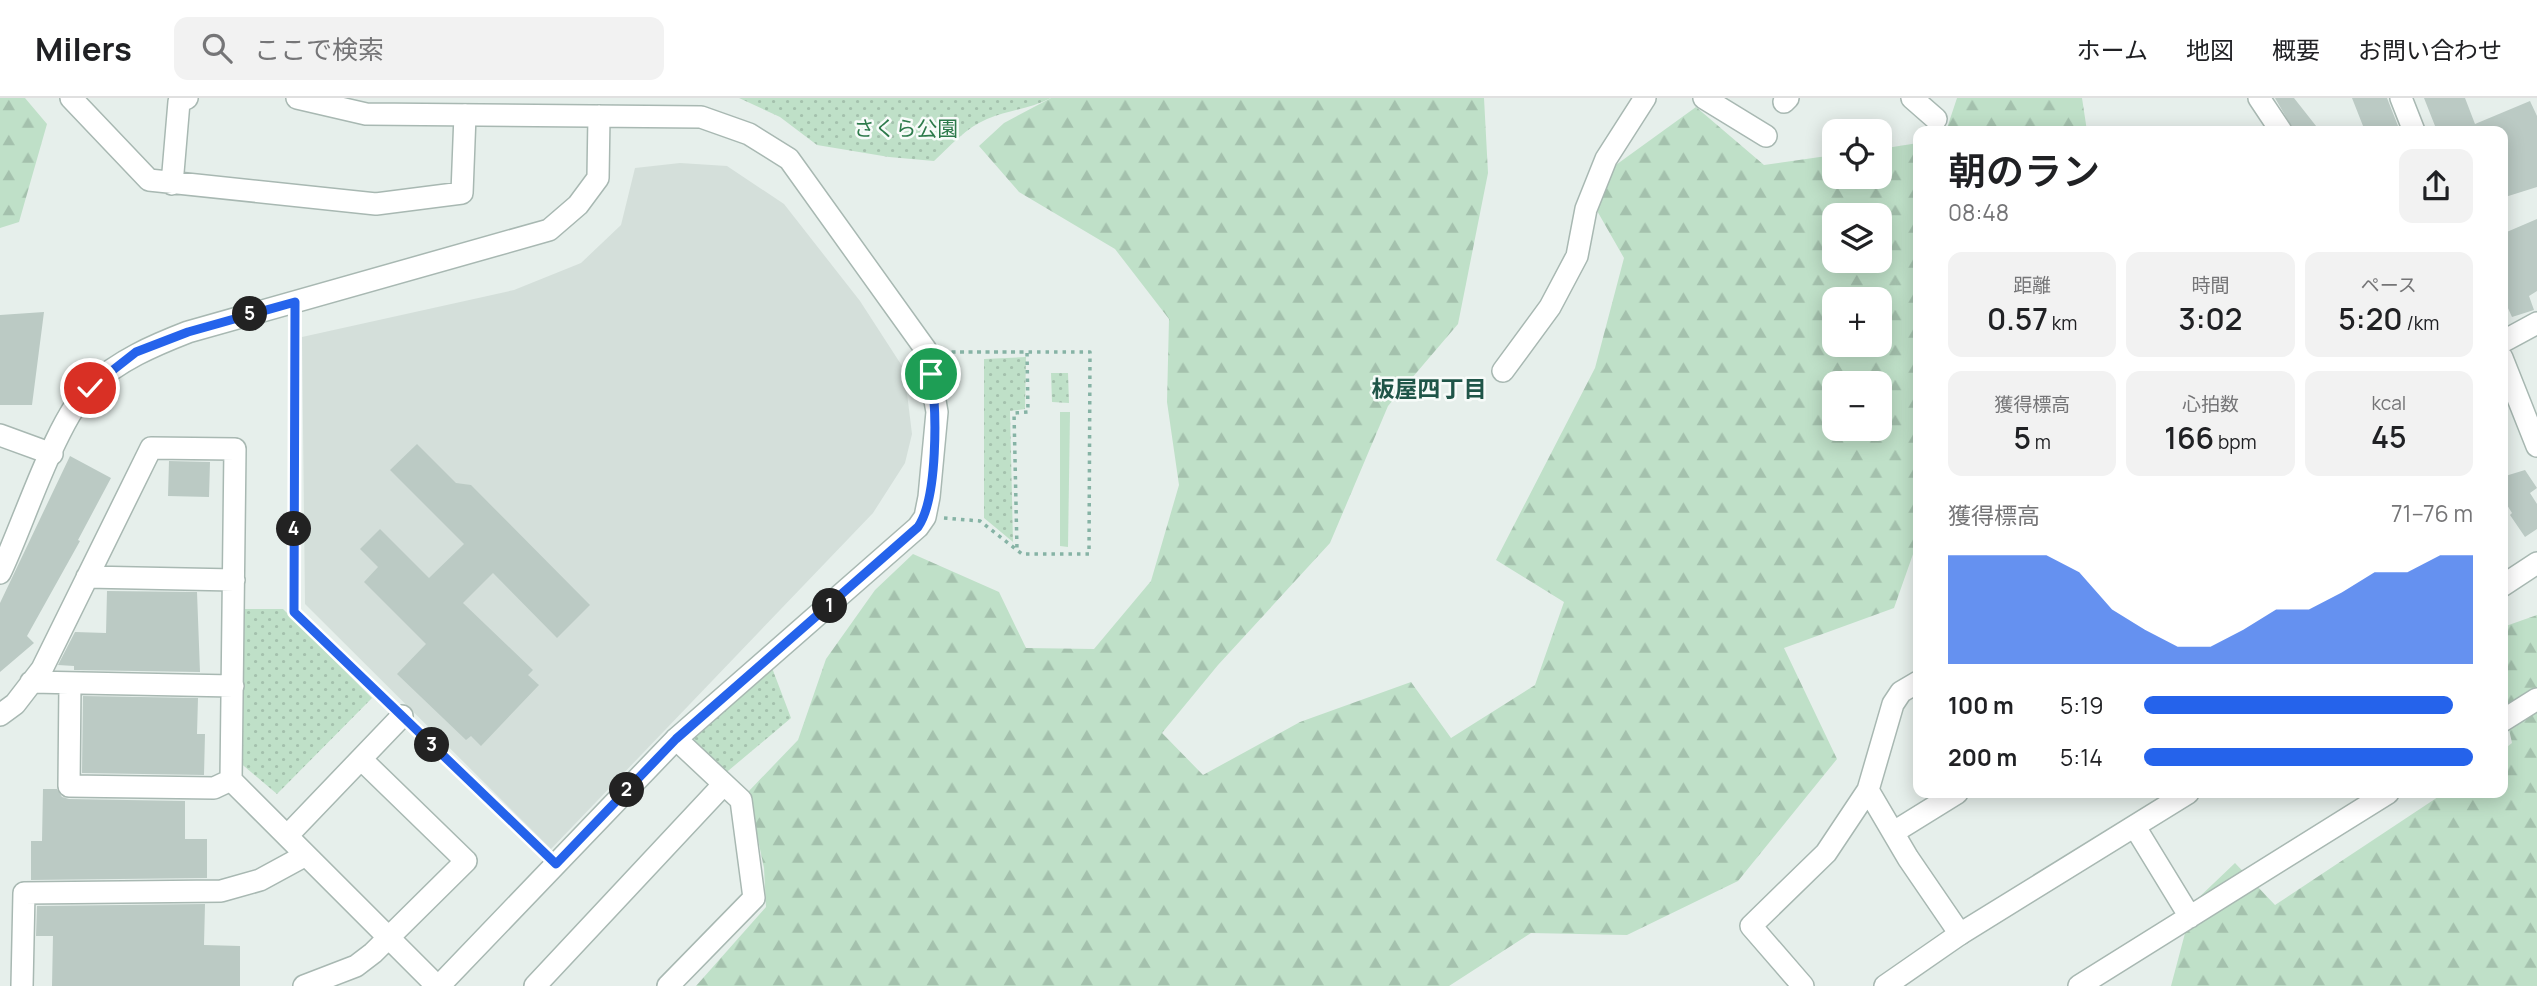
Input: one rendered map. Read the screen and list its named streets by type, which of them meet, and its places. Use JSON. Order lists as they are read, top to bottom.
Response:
{
  "districts": ["板屋四丁目"],
  "parks": ["さくら公園"],
  "page": {
    "header": "Milers",
    "search": "ここで検索",
    "nav": [
      "ホーム",
      "地図",
      "概要",
      "お問い合わせ"
    ],
    "map_buttons": ["+", "−"],
    "heading": ["朝のラン", "08:48"],
    "stats": [
      ["距離", "0.57 km"],
      ["時間", "3:02"],
      ["ペース", "5:20 /km"],
      ["獲得標高", "5 m"],
      ["心拍数", "166 bpm"],
      ["kcal", "45"]
    ],
    "pins": [
      "5",
      "4",
      "1",
      "3",
      "2"
    ],
    "chart": ["獲得標高", "71–76 m"],
    "list": [
      {
        "name": "100 m",
        "note": "5:19"
      },
      {
        "name": "200 m",
        "note": "5:14"
      }
    ]
  }
}
